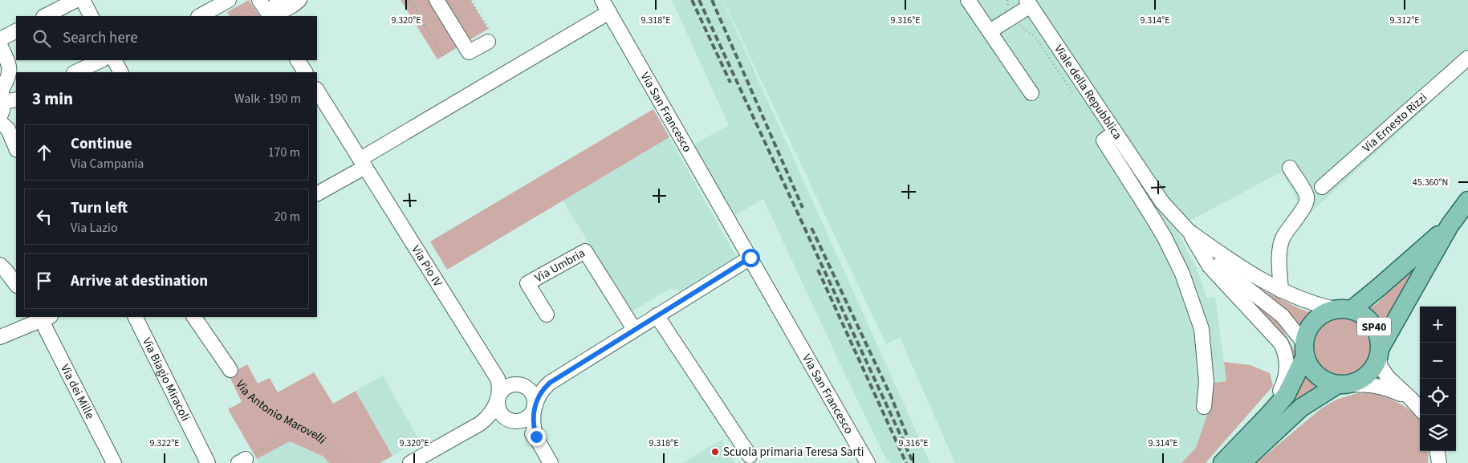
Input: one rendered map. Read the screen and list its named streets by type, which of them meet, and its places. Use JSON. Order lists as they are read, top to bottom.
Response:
{
  "streets": {
    "main road": ["SP40"],
    "street": [
      "Viale della Repubblica",
      "Via San Francesco",
      "Via Ernesto Rizzi",
      "Via Pio IV",
      "Via Umbria",
      "Via Biagio Miracoli",
      "Via dei Mille",
      "Via Antonio Marovelli"
    ]
  },
  "crossings": [
    ["Via San Francesco", "Via Pio IV"]
  ],
  "places": ["Scuola primaria Teresa Sarti"],
  "page": {
    "search": "Search here",
    "heading": ["3 min", "Walk · 190 m"],
    "list": [
      ["Continue", "Via Campania", "170 m"],
      ["Turn left", "Via Lazio", "20 m"],
      "Arrive at destination"
    ],
    "map_buttons": ["+", "−"]
  },
  "coordinates": [
    "9.320°E",
    "9.318°E",
    "9.316°E",
    "9.314°E",
    "9.312°E",
    "45.360°N",
    "9.322°E"
  ]
}
